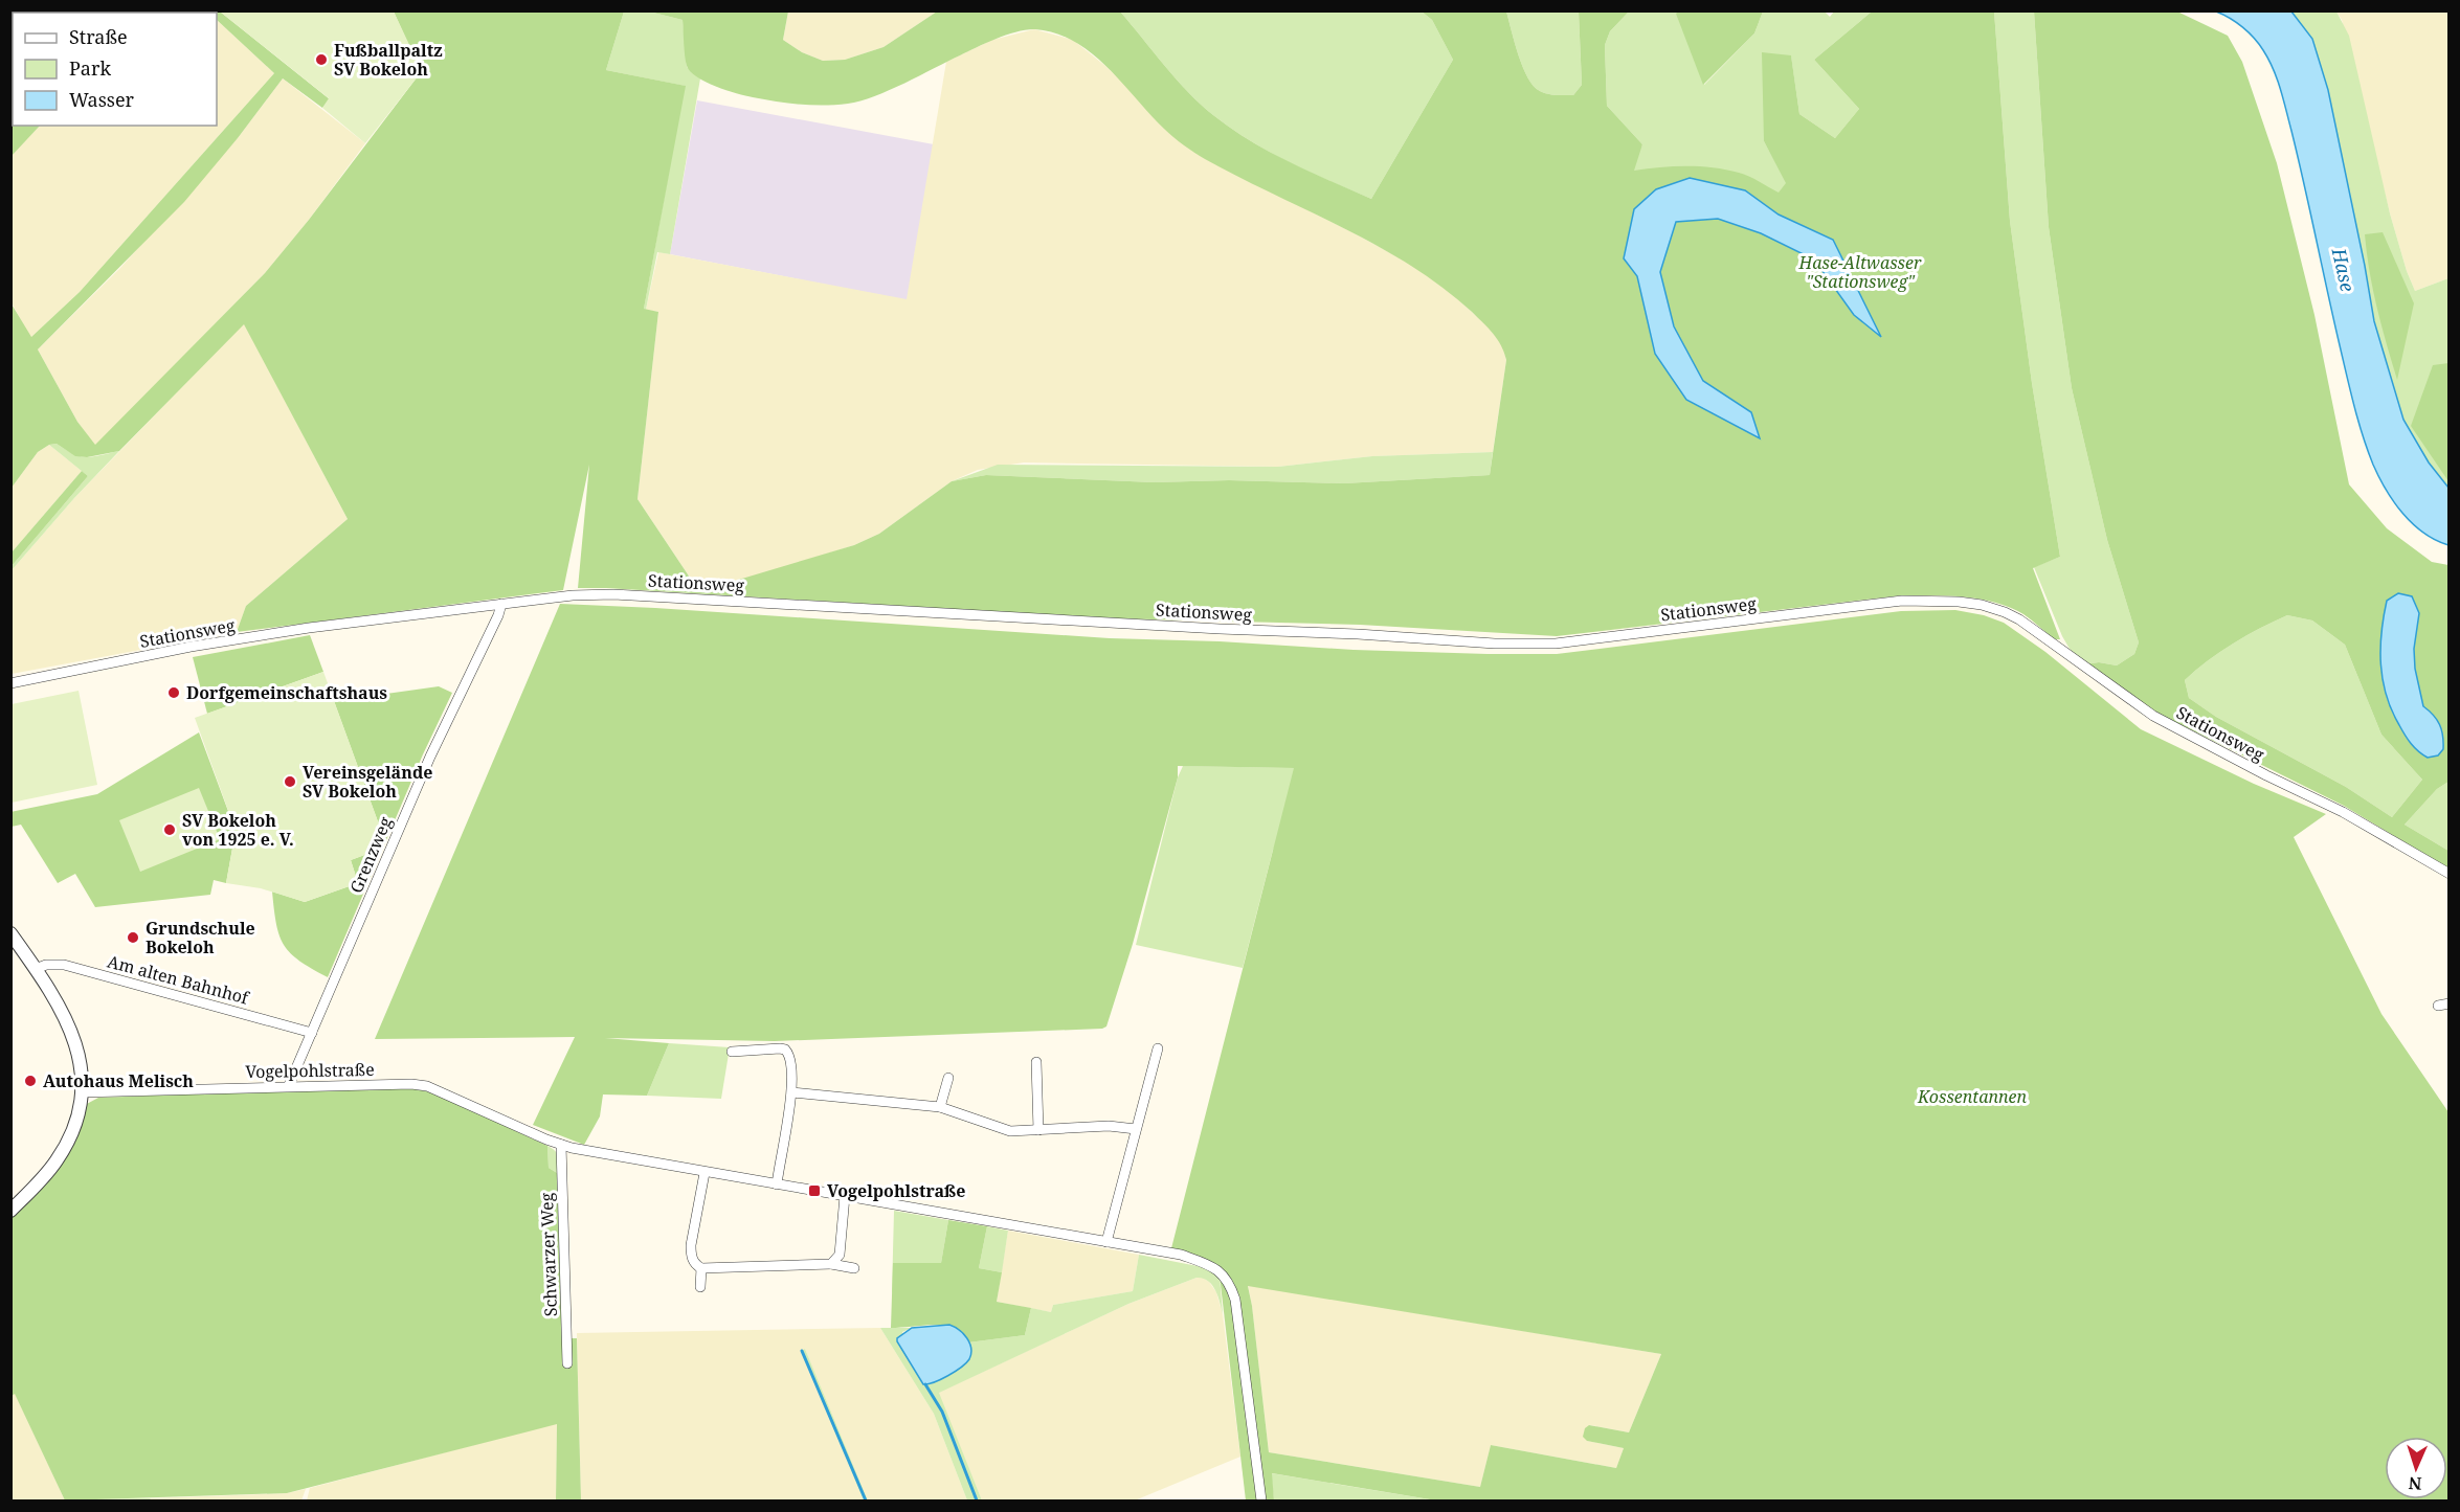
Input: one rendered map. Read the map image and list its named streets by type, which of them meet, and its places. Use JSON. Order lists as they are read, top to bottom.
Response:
{
  "streets": {
    "street": [
      "Stationsweg",
      "Grenzweg",
      "Am alten Bahnhof",
      "Vogelpohlstraße",
      "Schwarzer Weg"
    ]
  },
  "crossings": [
    ["Stationsweg", "Grenzweg"],
    ["Grenzweg", "Am alten Bahnhof"],
    ["Grenzweg", "Vogelpohlstraße"],
    ["Vogelpohlstraße", "Schwarzer Weg"]
  ],
  "water": ["Hase"],
  "parks": ["Hase-Altwasser \"Stationsweg\"", "Kossentannen"],
  "places": {
    "other": [
      "Fußballpaltz SV Bokeloh",
      "Dorfgemeinschaftshaus",
      "Vereinsgelände SV Bokeloh",
      "SV Bokeloh von 1925 e. V.",
      "Grundschule Bokeloh",
      "Autohaus Melisch"
    ],
    "transit": ["Vogelpohlstraße"]
  },
  "legend": ["Straße", "Park", "Wasser"],
  "north": "bottom"
}
